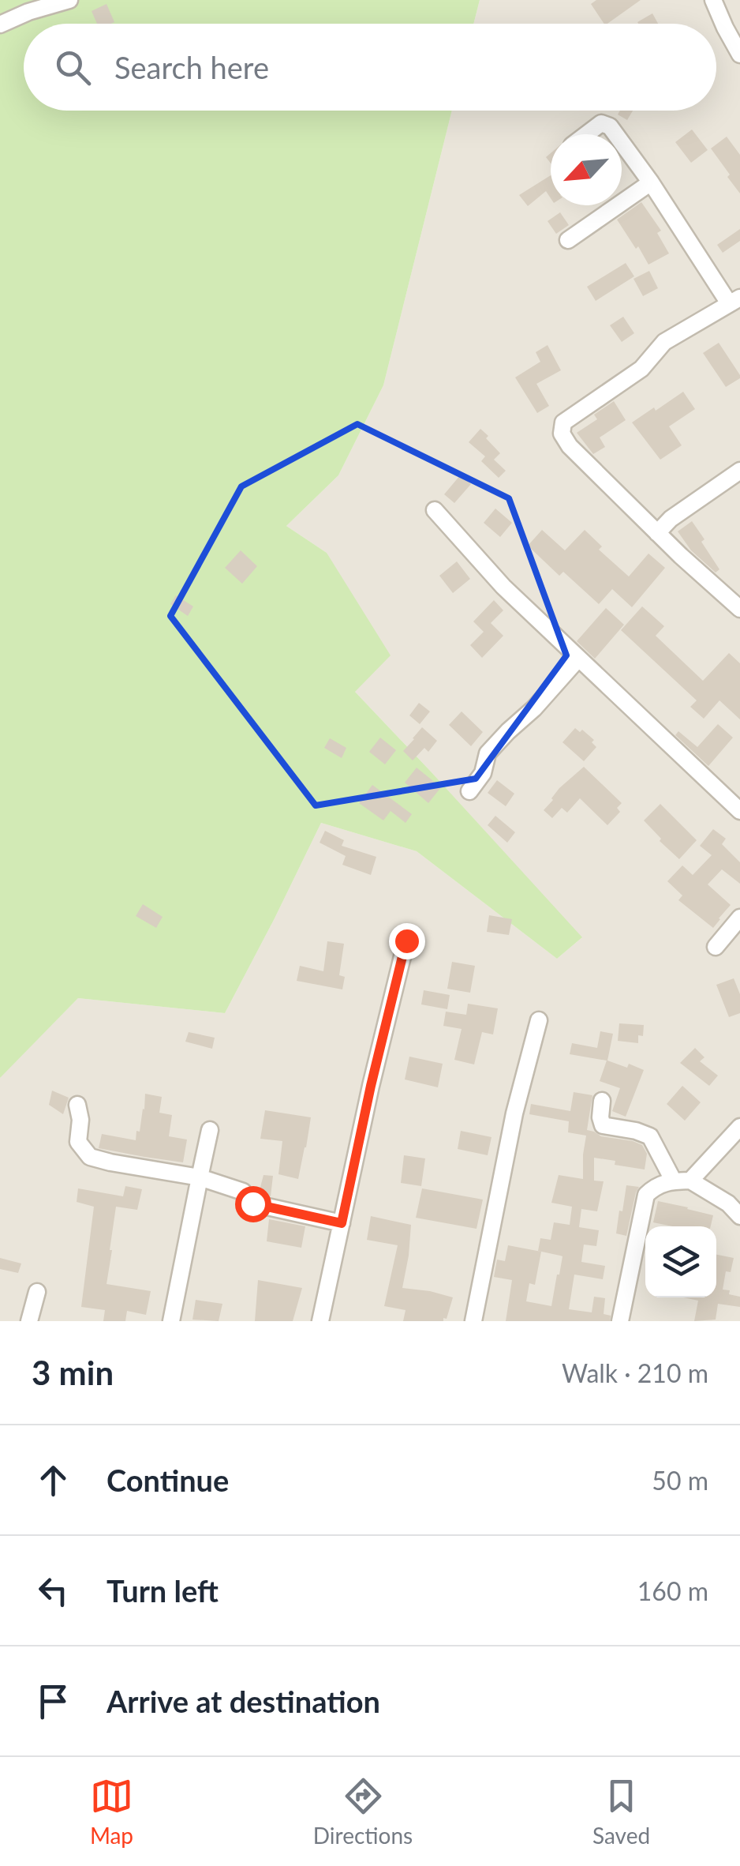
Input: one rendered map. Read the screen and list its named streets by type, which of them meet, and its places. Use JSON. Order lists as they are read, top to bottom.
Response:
{
  "north": "bottom left",
  "page": {
    "search": "Search here",
    "heading": ["3 min", "Walk · 210 m"],
    "list": [
      ["Continue", "50 m"],
      ["Turn left", "160 m"],
      "Arrive at destination"
    ],
    "nav": ["Map", "Directions", "Saved"]
  }
}
